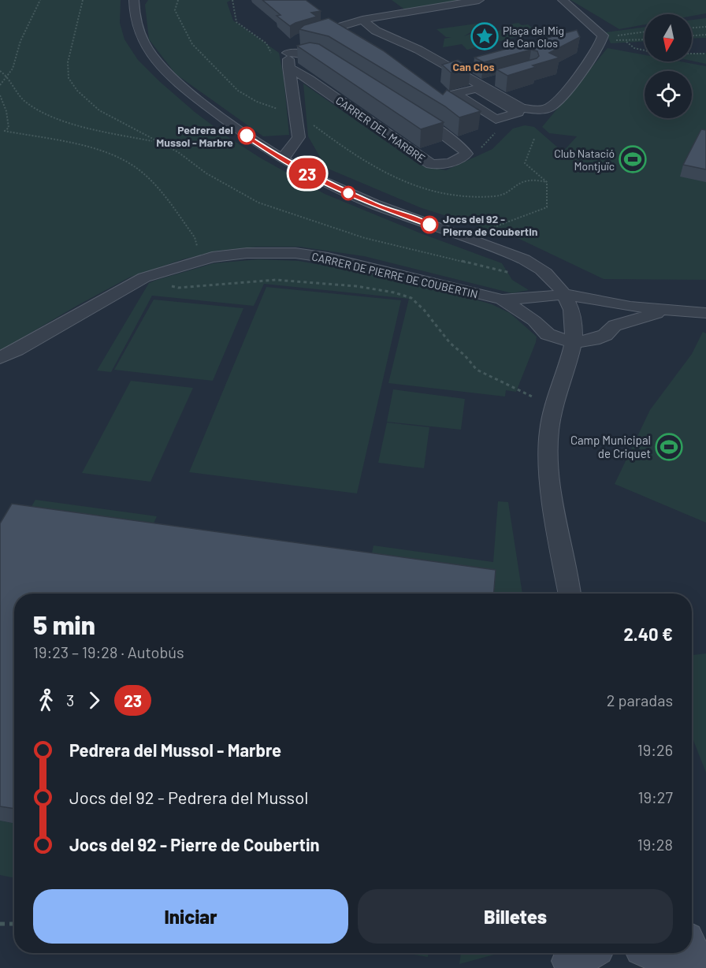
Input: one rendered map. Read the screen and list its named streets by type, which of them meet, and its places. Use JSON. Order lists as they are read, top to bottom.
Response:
{
  "streets": {
    "street": ["CARRER DEL MARBRE", "CARRER DE PIERRE DE COUBERTIN"]
  },
  "districts": ["Can Clos"],
  "places": {
    "place": ["Plaça del Mig de Can Clos"],
    "other": ["Pedrera del Mussol - Marbre", "Jocs del 92 - Pierre de Coubertin"],
    "sports": ["Club Natació Montjuïc", "Camp Municipal de Criquet"]
  },
  "lines": ["bus line 23"],
  "north": "bottom",
  "page": {
    "on_map": "23",
    "heading": ["5 min", "19:23 – 19:28 · Autobús", "2.40 €"],
    "legs": ["3", "23", "2 paradas"],
    "list": [
      {
        "name": "Pedrera del Mussol - Marbre",
        "value": "19:26"
      },
      {
        "name": "Jocs del 92 - Pedrera del Mussol",
        "value": "19:27"
      },
      {
        "name": "Jocs del 92 - Pierre de Coubertin",
        "value": "19:28"
      }
    ],
    "buttons": ["Iniciar", "Billetes"]
  }
}
